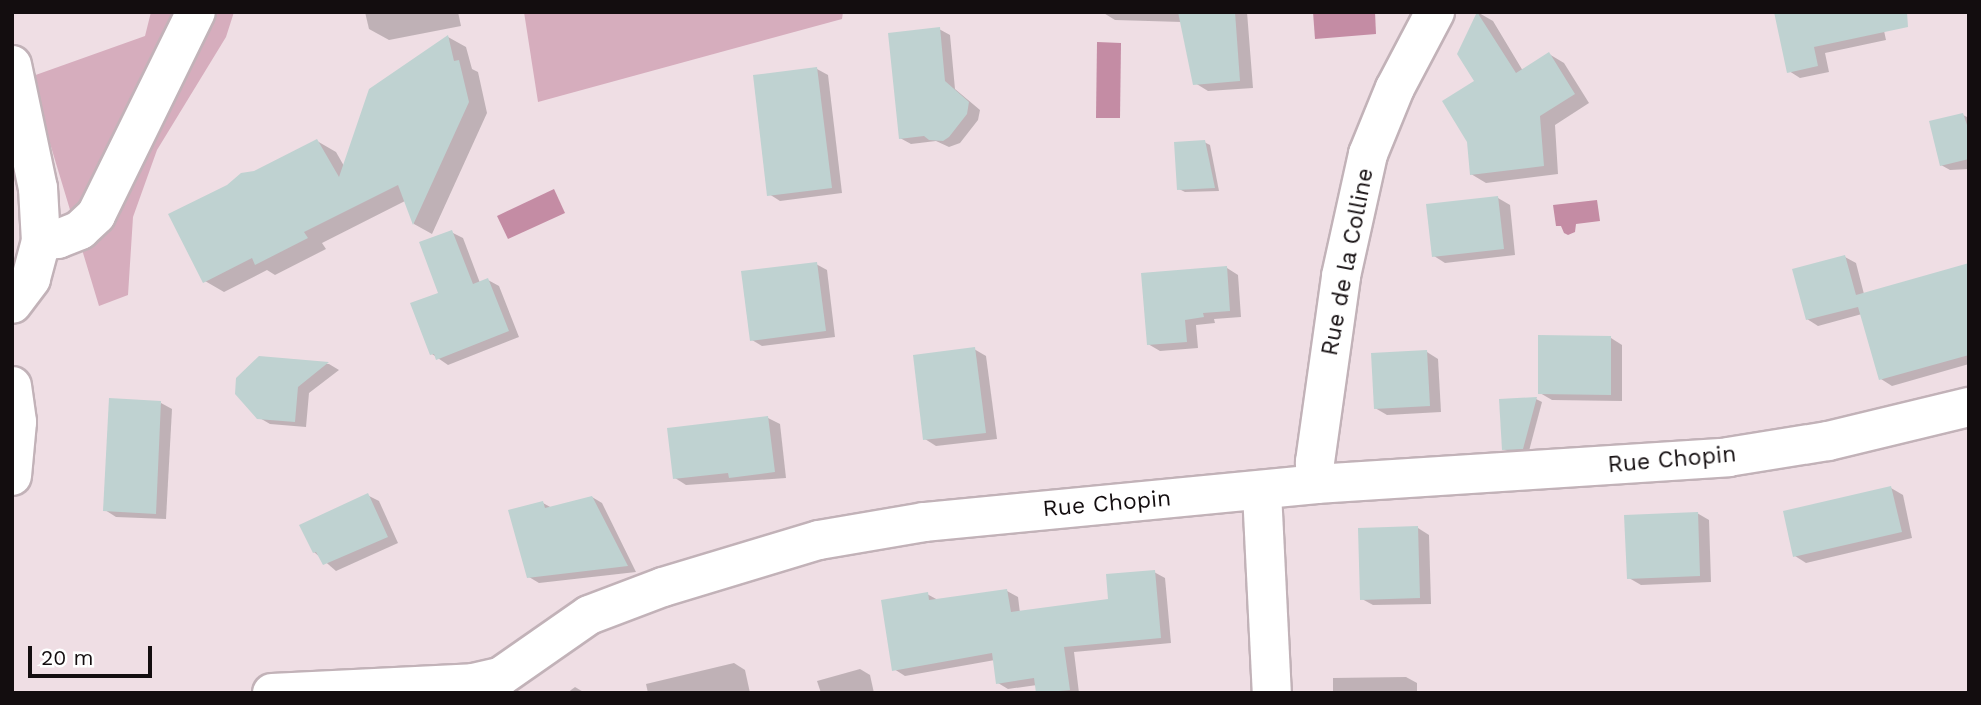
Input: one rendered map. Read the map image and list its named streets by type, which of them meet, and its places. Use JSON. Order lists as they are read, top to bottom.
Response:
{
  "streets": {
    "street": ["Rue de la Colline", "Rue Chopin"]
  },
  "crossings": [
    ["Rue de la Colline", "Rue Chopin"]
  ],
  "scale_bar": "20 m"
}
